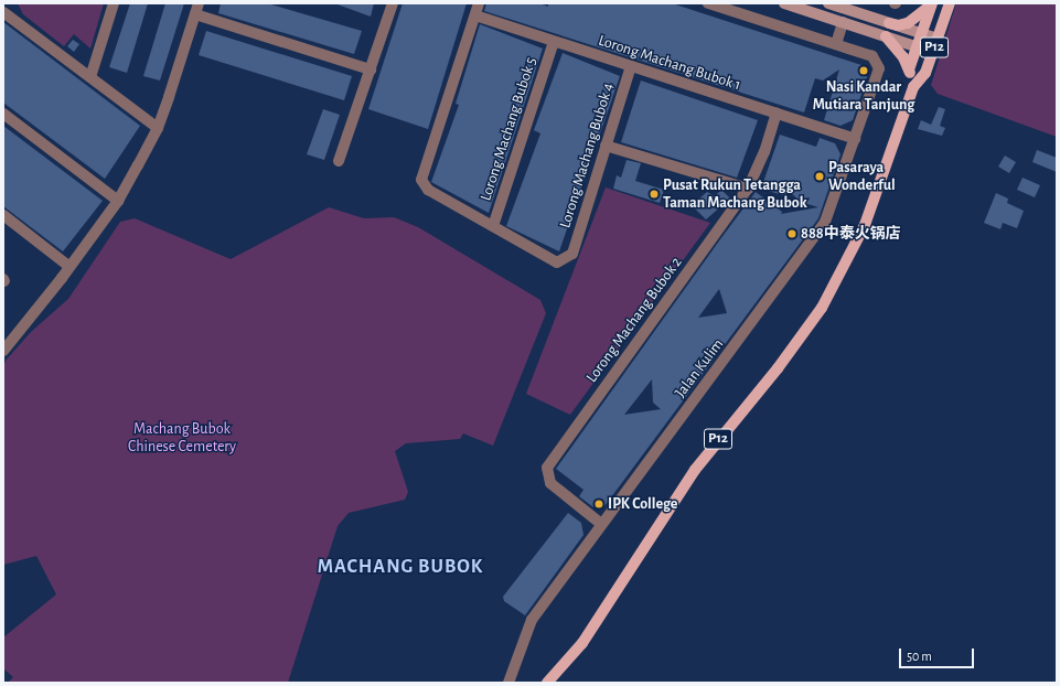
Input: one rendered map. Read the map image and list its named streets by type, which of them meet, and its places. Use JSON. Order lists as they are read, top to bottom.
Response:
{
  "streets": {
    "main road": ["P12"],
    "street": [
      "Lorong Machang Bubok 1",
      "Lorong Machang Bubok 5",
      "Lorong Machang Bubok 4",
      "Lorong Machang Bubok 2",
      "Jalan Kulim"
    ]
  },
  "crossings": [
    ["Lorong Machang Bubok 1", "Lorong Machang Bubok 5"],
    ["Lorong Machang Bubok 1", "Lorong Machang Bubok 4"],
    ["Lorong Machang Bubok 1", "Lorong Machang Bubok 2"],
    ["Lorong Machang Bubok 1", "Jalan Kulim"],
    ["Lorong Machang Bubok 5", "Lorong Machang Bubok 4"],
    ["Lorong Machang Bubok 2", "Jalan Kulim"]
  ],
  "districts": ["MACHANG BUBOK"],
  "parks": ["Machang Bubok Chinese Cemetery"],
  "places": [
    "Nasi Kandar Mutiara Tanjung",
    "Pasaraya Wonderful",
    "Pusat Rukun Tetangga Taman Machang Bubok",
    "888中泰火锅店",
    "IPK College"
  ],
  "scale_bar": "50 m"
}
